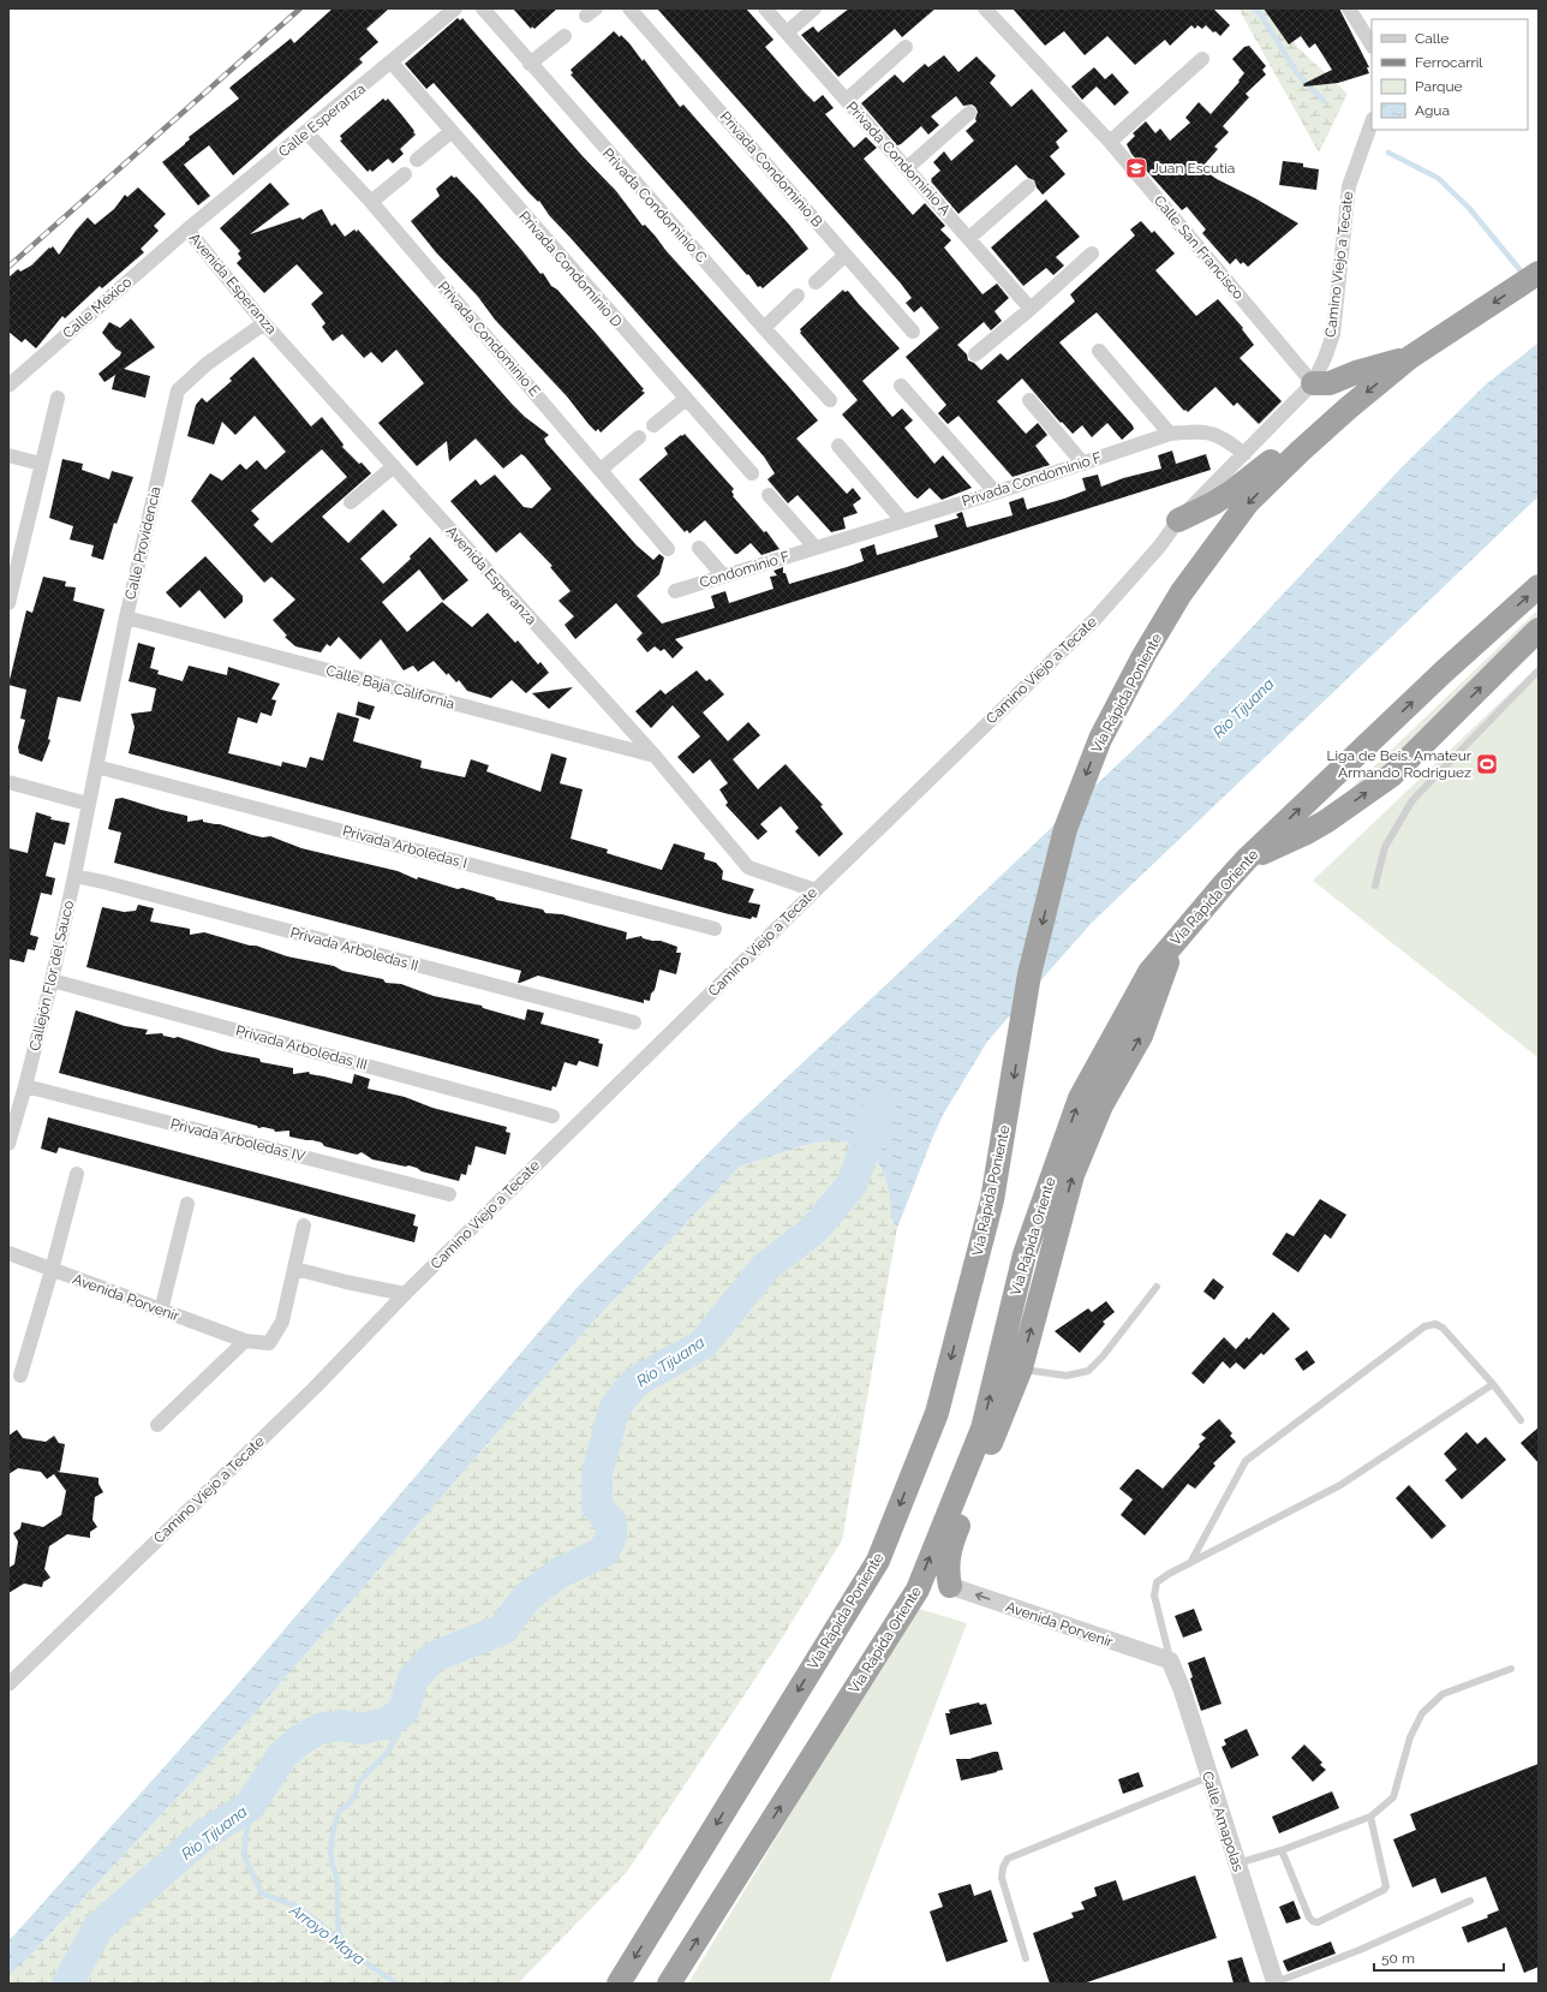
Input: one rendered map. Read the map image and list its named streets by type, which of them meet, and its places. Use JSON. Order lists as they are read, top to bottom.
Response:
{
  "streets": {
    "highway": ["Vía Rápida Poniente", "Vía Rápida Oriente"],
    "street": [
      "Calle Esperanza",
      "Privada Condominio A",
      "Privada Condominio B",
      "Privada Condominio C",
      "Calle San Francisco",
      "Camino Viejo a Tecate",
      "Privada Condominio D",
      "Avenida Esperanza",
      "Calle México",
      "Privada Condominio E",
      "Privada Condominio F",
      "Calle Providencia",
      "Condominio F",
      "Calle Baja California",
      "Privada Arboledas I",
      "Privada Arboledas II",
      "Callejón Flor del Sauco",
      "Privada Arboledas III",
      "Privada Arboledas IV",
      "Avenida Porvenir",
      "Calle Amapolas"
    ]
  },
  "crossings": [
    ["Calle Esperanza", "Privada Condominio D"],
    ["Calle Esperanza", "Avenida Esperanza"],
    ["Calle Esperanza", "Calle México"],
    ["Calle Esperanza", "Privada Condominio E"],
    ["Calle San Francisco", "Camino Viejo a Tecate"],
    ["Camino Viejo a Tecate", "Avenida Esperanza"],
    ["Camino Viejo a Tecate", "Privada Condominio F"],
    ["Avenida Esperanza", "Calle México"],
    ["Avenida Esperanza", "Calle Providencia"],
    ["Avenida Esperanza", "Calle Baja California"],
    ["Privada Condominio F", "Condominio F"],
    ["Calle Providencia", "Calle Baja California"],
    ["Calle Providencia", "Privada Arboledas I"],
    ["Calle Providencia", "Callejón Flor del Sauco"],
    ["Privada Arboledas II", "Callejón Flor del Sauco"],
    ["Callejón Flor del Sauco", "Privada Arboledas III"],
    ["Callejón Flor del Sauco", "Privada Arboledas IV"],
    ["Avenida Porvenir", "Calle Amapolas"]
  ],
  "one_way": ["Avenida Porvenir"],
  "water": ["Río Tijuana", "Arroyo Maya"],
  "places": {
    "school or university": ["Juan Escutia"],
    "sports": ["Liga de Beis. Amateur Armando Rodriguez"]
  },
  "legend": [
    "Calle",
    "Ferrocarril",
    "Parque",
    "Agua"
  ],
  "scale_bar": "50 m"
}
